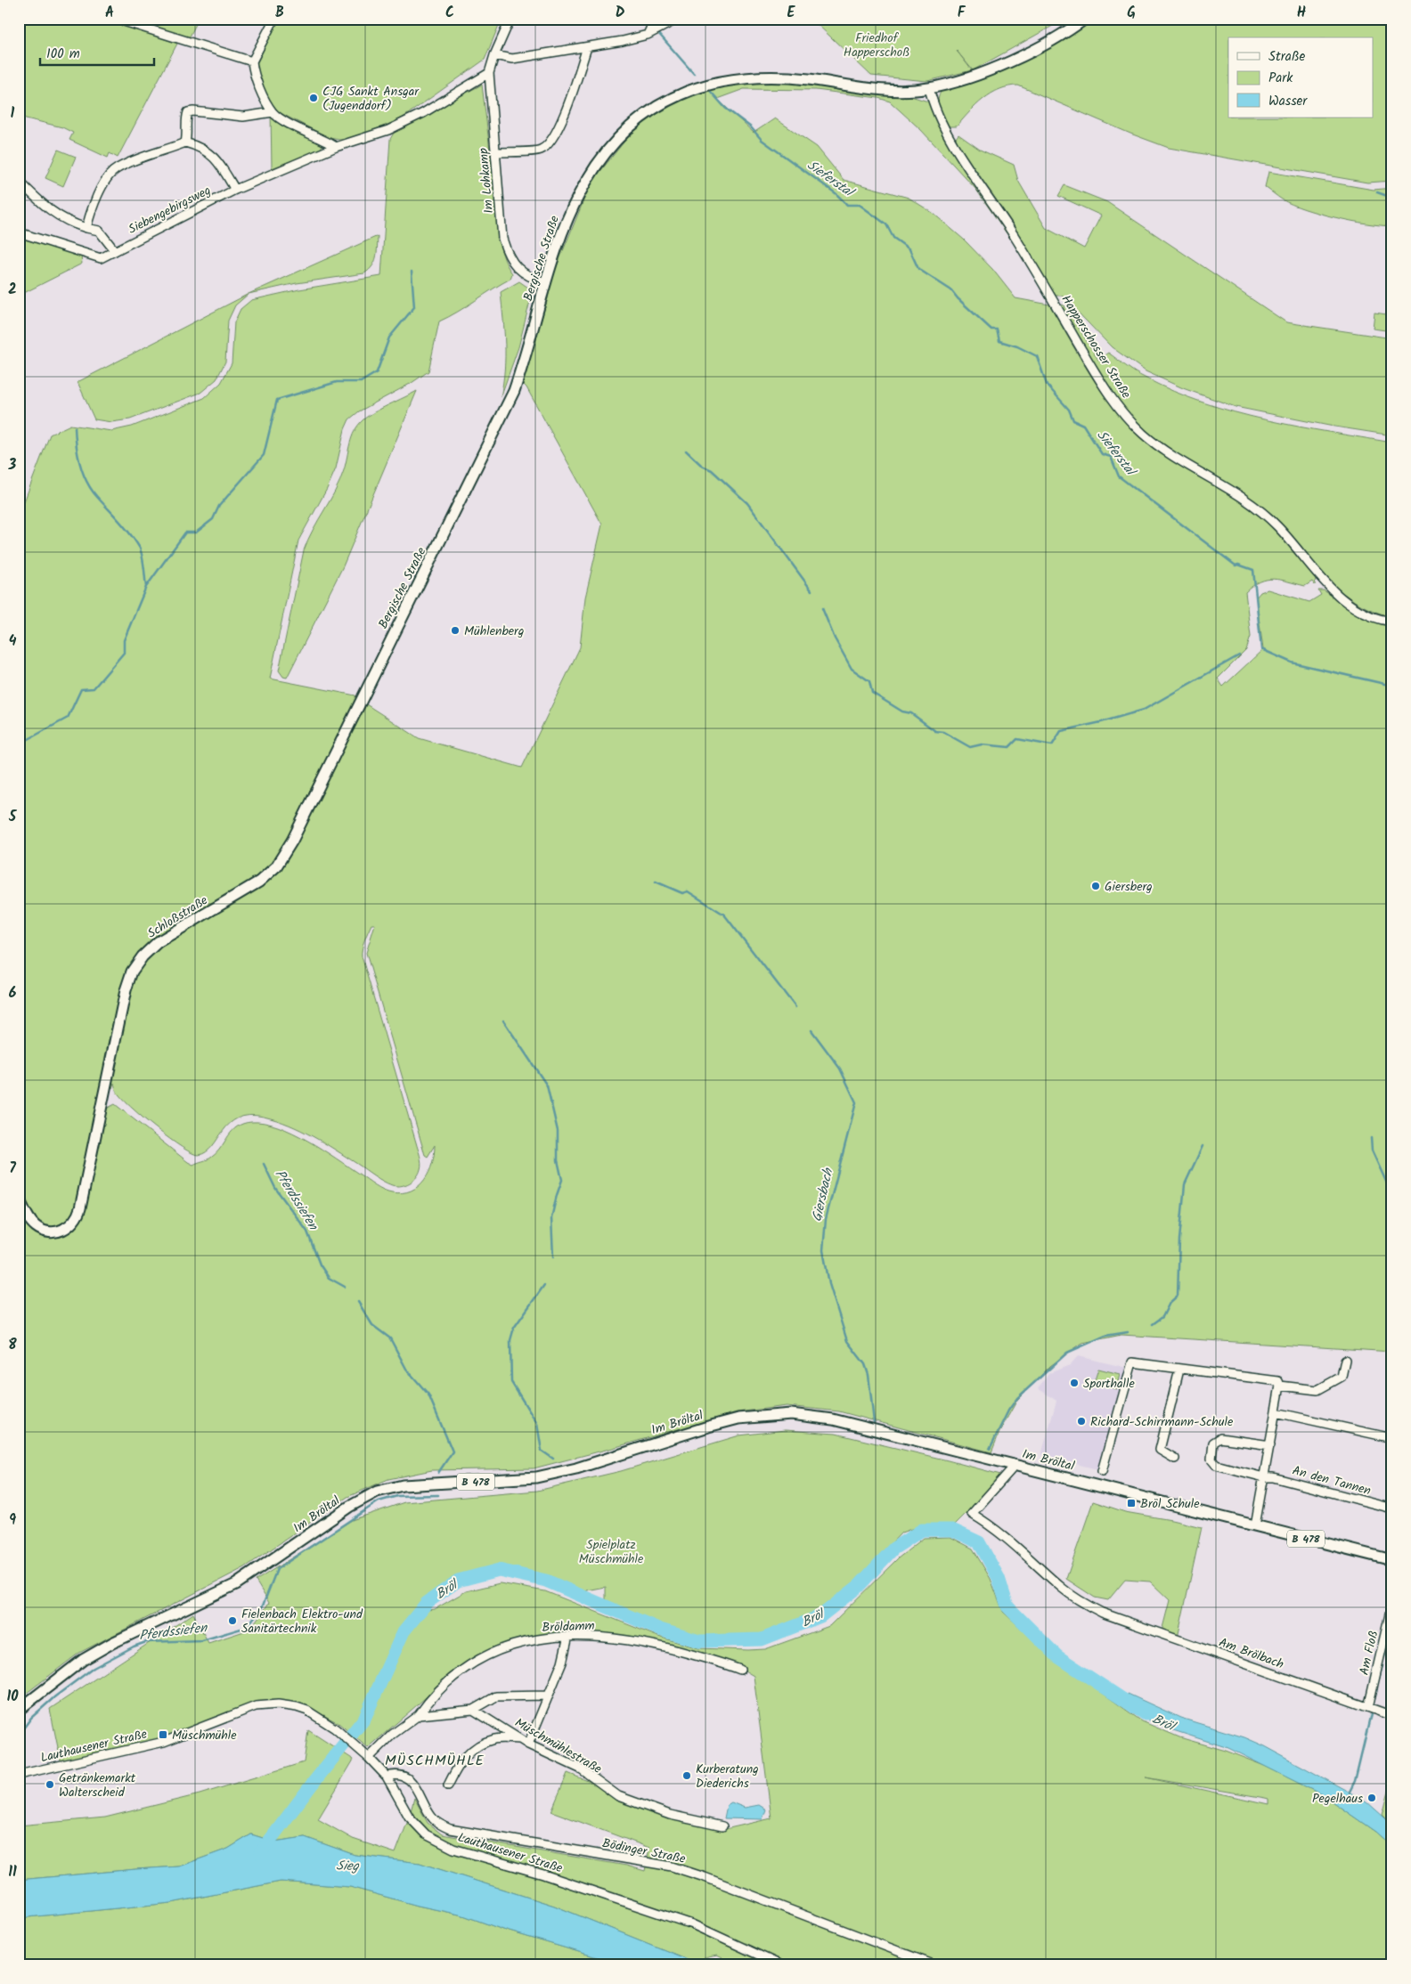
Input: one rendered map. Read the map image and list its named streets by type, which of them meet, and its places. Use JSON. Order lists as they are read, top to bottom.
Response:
{
  "streets": {
    "main road": [
      "Bergische Straße",
      "Schloßstraße",
      "Im Bröltal",
      "B 478"
    ],
    "street": [
      "Im Lohkamp",
      "Siebengebirgsweg",
      "Happerschosser Straße",
      "An den Tannen",
      "Bröldamm",
      "Am Brölbach",
      "Am Floß",
      "Lauthausener Straße",
      "Müschmühlestraße",
      "Bödinger Straße"
    ]
  },
  "crossings": [
    ["Im Lohkamp", "Siebengebirgsweg"],
    ["Im Lohkamp", "Bergische Straße"],
    ["Bergische Straße", "Happerschosser Straße"],
    ["Bergische Straße", "Schloßstraße"],
    ["Im Bröltal", "Am Brölbach"],
    ["Am Brölbach", "Am Floß"],
    ["Lauthausener Straße", "Bödinger Straße"]
  ],
  "districts": ["MÜSCHMÜHLE"],
  "water": [
    "Sieferstal",
    "Giersbach",
    "Pferdssiefen",
    "Bröl",
    "Sieg"
  ],
  "parks": ["Friedhof Happerschoß", "Spielplatz Müschmühle"],
  "places": {
    "other": [
      "CJG Sankt Ansgar (Jugenddorf)",
      "Mühlenberg",
      "Giersberg",
      "Sporthalle",
      "Richard-Schirrmann-Schule",
      "Fielenbach Elektro-und Sanitärtechnik",
      "Kurberatung Diederichs",
      "Getränkemarkt Walterscheid",
      "Pegelhaus"
    ],
    "transit": ["Bröl Schule", "Müschmühle"]
  },
  "legend": ["Straße", "Park", "Wasser"],
  "scale_bar": "100 m",
  "grid": {
    "columns": [
      "A",
      "B",
      "C",
      "D",
      "E",
      "F",
      "G",
      "H"
    ],
    "rows": [
      "1",
      "2",
      "3",
      "4",
      "5",
      "6",
      "7",
      "8",
      "9",
      "10",
      "11"
    ]
  }
}
